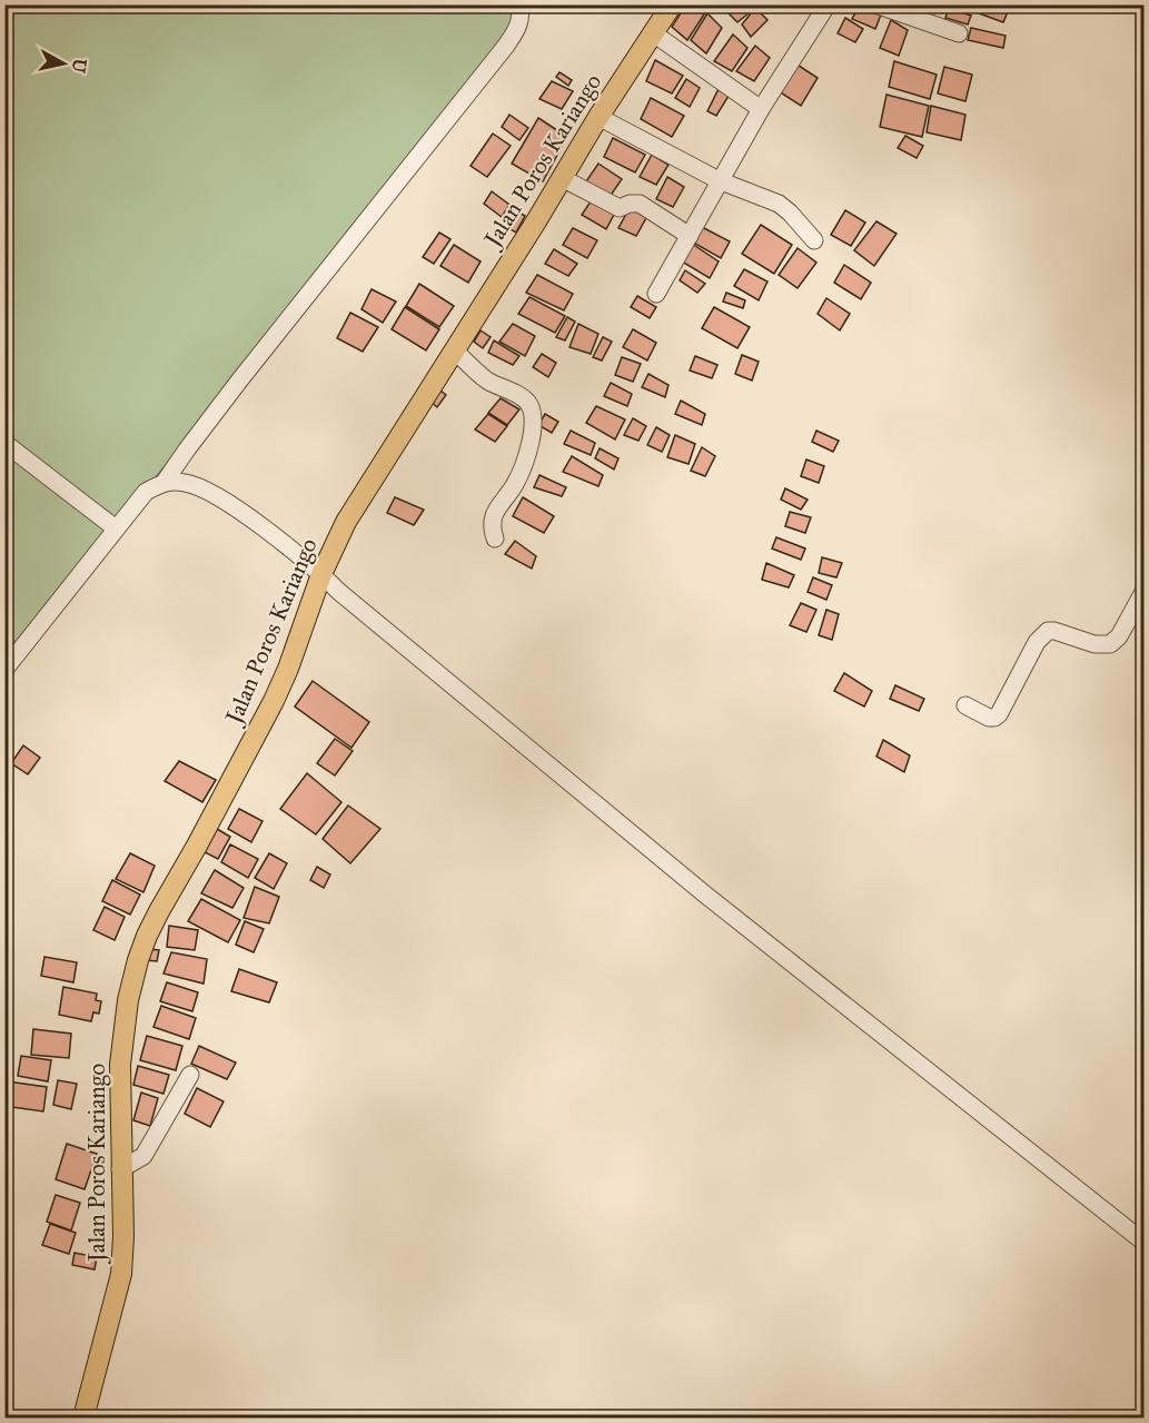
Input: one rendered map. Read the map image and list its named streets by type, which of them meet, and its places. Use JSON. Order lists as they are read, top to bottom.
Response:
{
  "streets": {
    "main road": ["Jalan Poros Kariango"]
  },
  "north": "right"
}
